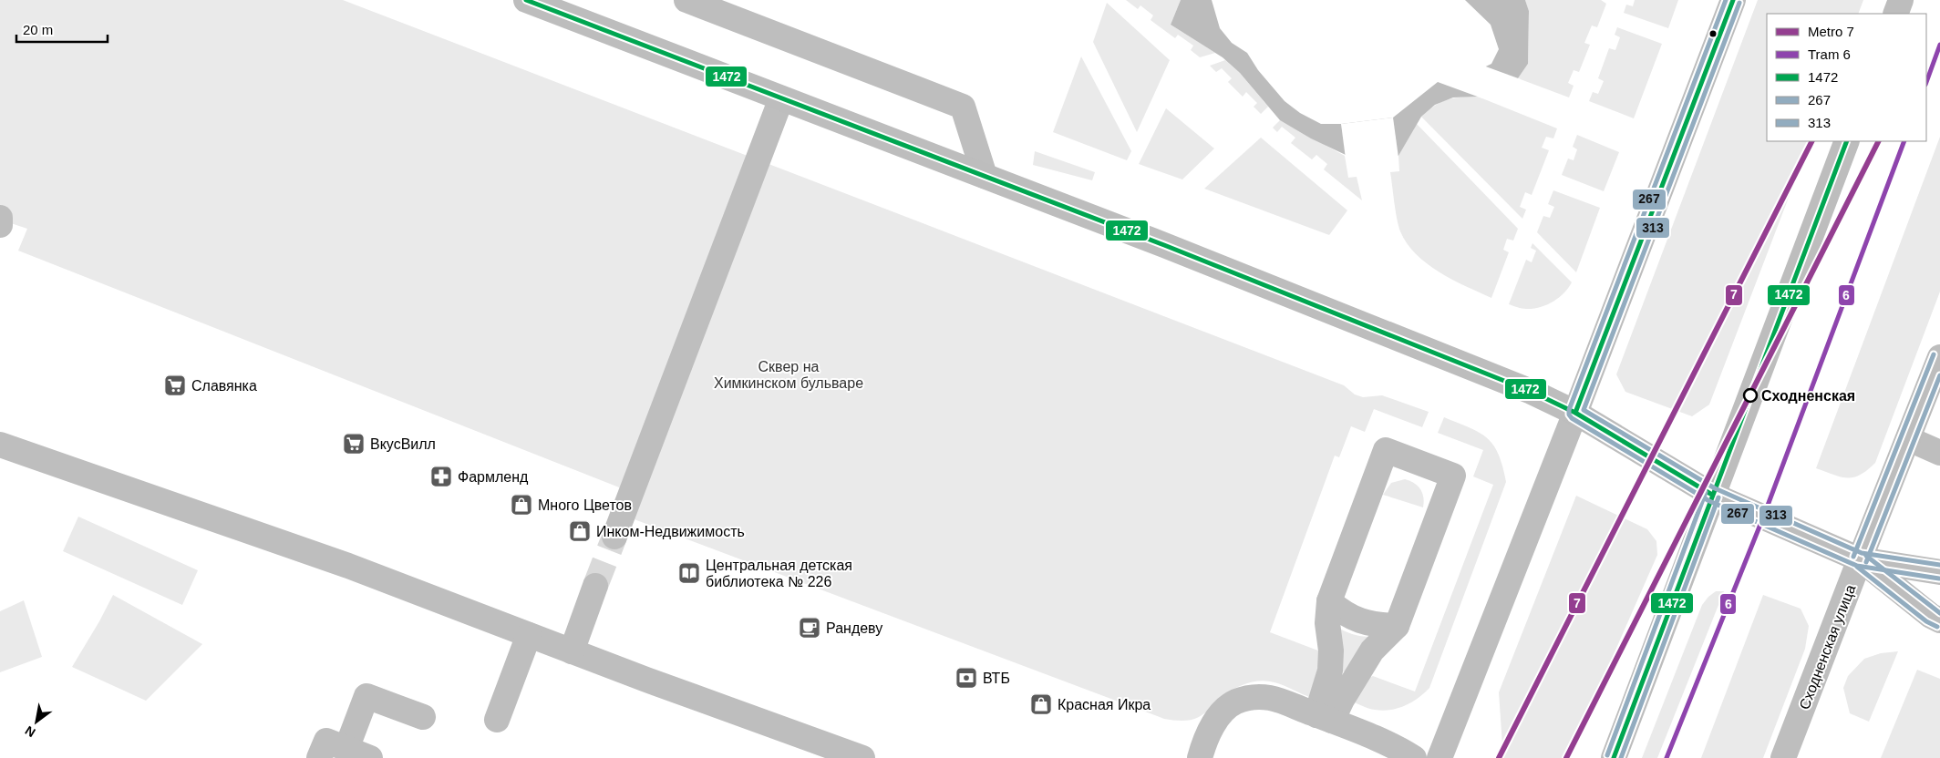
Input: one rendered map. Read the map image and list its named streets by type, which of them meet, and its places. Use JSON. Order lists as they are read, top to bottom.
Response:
{
  "streets": {
    "main road": ["Сходненская улица"]
  },
  "parks": ["Сквер на Химкинском бульваре"],
  "places": {
    "supermarket": ["Славянка", "ВкусВилл"],
    "other": ["Сходненская"],
    "pharmacy": ["Фармленд"],
    "shop": ["Много Цветов", "Инком-Недвижимость", "Красная Икра"],
    "library": ["Центральная детская библиотека № 226"],
    "cafe": ["Рандеву"],
    "bank": ["ВТБ"]
  },
  "lines": [
    "transit line 1472",
    "transit line 267",
    "transit line 313",
    "tram line 6",
    "metro line 7"
  ],
  "legend": [
    "Metro 7",
    "Tram 6",
    "1472",
    "267",
    "313"
  ],
  "scale_bar": "20 m",
  "north": "bottom left"
}
